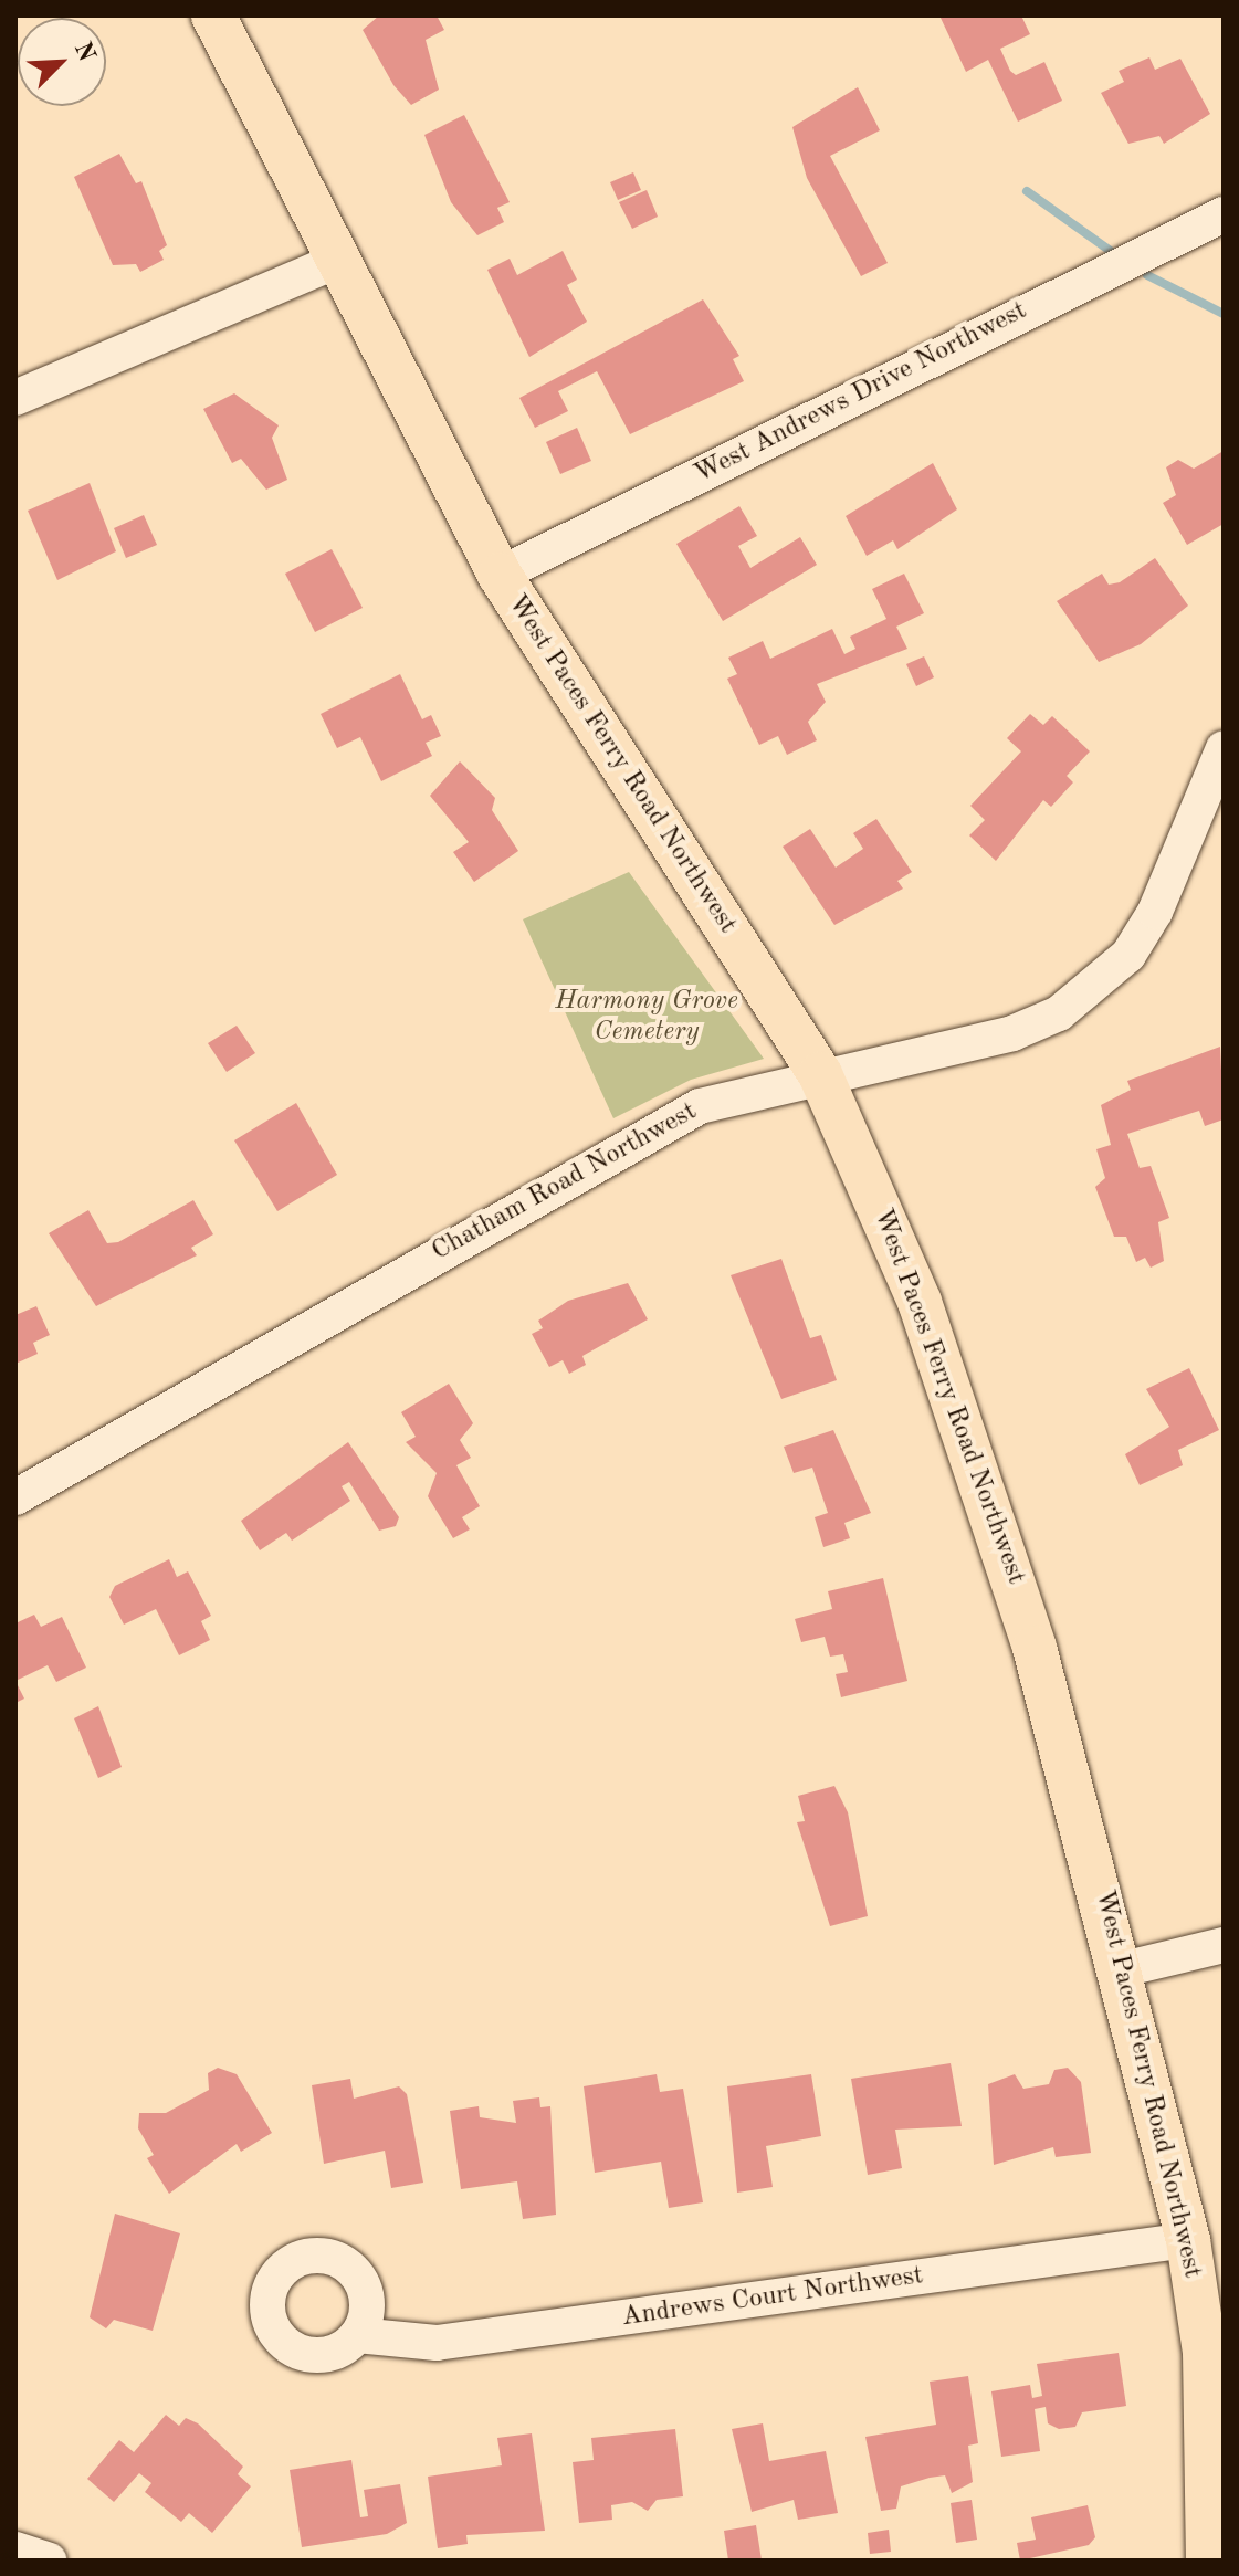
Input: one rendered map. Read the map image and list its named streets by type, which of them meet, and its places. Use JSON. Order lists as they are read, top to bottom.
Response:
{
  "streets": {
    "main road": ["West Paces Ferry Road Northwest"],
    "street": ["West Andrews Drive Northwest", "Chatham Road Northwest", "Andrews Court Northwest"]
  },
  "crossings": [
    ["West Andrews Drive Northwest", "West Paces Ferry Road Northwest"],
    ["West Paces Ferry Road Northwest", "Chatham Road Northwest"],
    ["West Paces Ferry Road Northwest", "Andrews Court Northwest"]
  ],
  "parks": ["Harmony Grove Cemetery"],
  "north": "top right"
}
